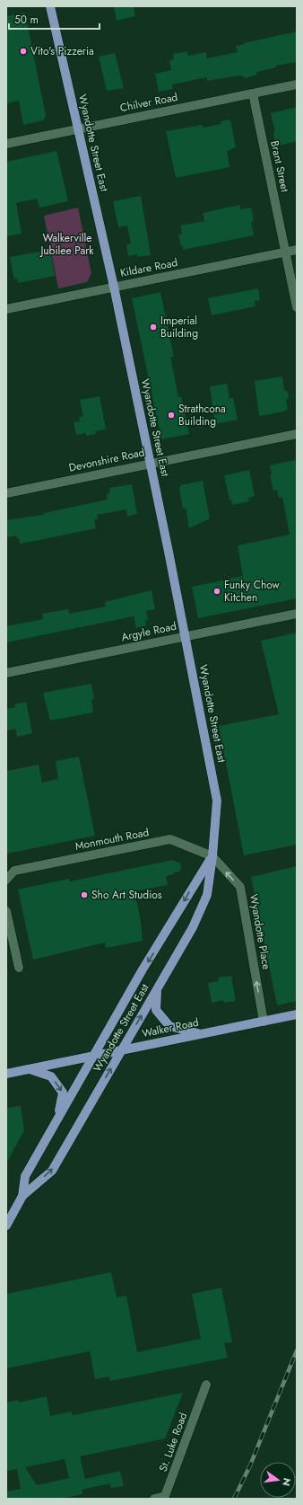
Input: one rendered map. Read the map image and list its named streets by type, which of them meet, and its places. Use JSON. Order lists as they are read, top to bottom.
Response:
{
  "streets": {
    "main road": ["Wyandotte Street East", "Walker Road"],
    "street": [
      "Chilver Road",
      "Brant Street",
      "Kildare Road",
      "Devonshire Road",
      "Argyle Road",
      "Monmouth Road",
      "Wyandotte Place",
      "St. Luke Road"
    ]
  },
  "crossings": [
    ["Chilver Road", "Wyandotte Street East"],
    ["Chilver Road", "Brant Street"],
    ["Wyandotte Street East", "Kildare Road"],
    ["Wyandotte Street East", "Devonshire Road"],
    ["Wyandotte Street East", "Argyle Road"],
    ["Wyandotte Street East", "Monmouth Road"],
    ["Wyandotte Street East", "Wyandotte Place"],
    ["Wyandotte Street East", "Walker Road"],
    ["Brant Street", "Kildare Road"],
    ["Monmouth Road", "Wyandotte Place"],
    ["Wyandotte Place", "Walker Road"]
  ],
  "one_way": ["Wyandotte Place"],
  "parks": ["Walkerville Jubilee Park"],
  "places": [
    "Vito's Pizzeria",
    "Imperial Building",
    "Strathcona Building",
    "Funky Chow Kitchen",
    "Sho Art Studios"
  ],
  "scale_bar": "50 m",
  "north": "right"
}
